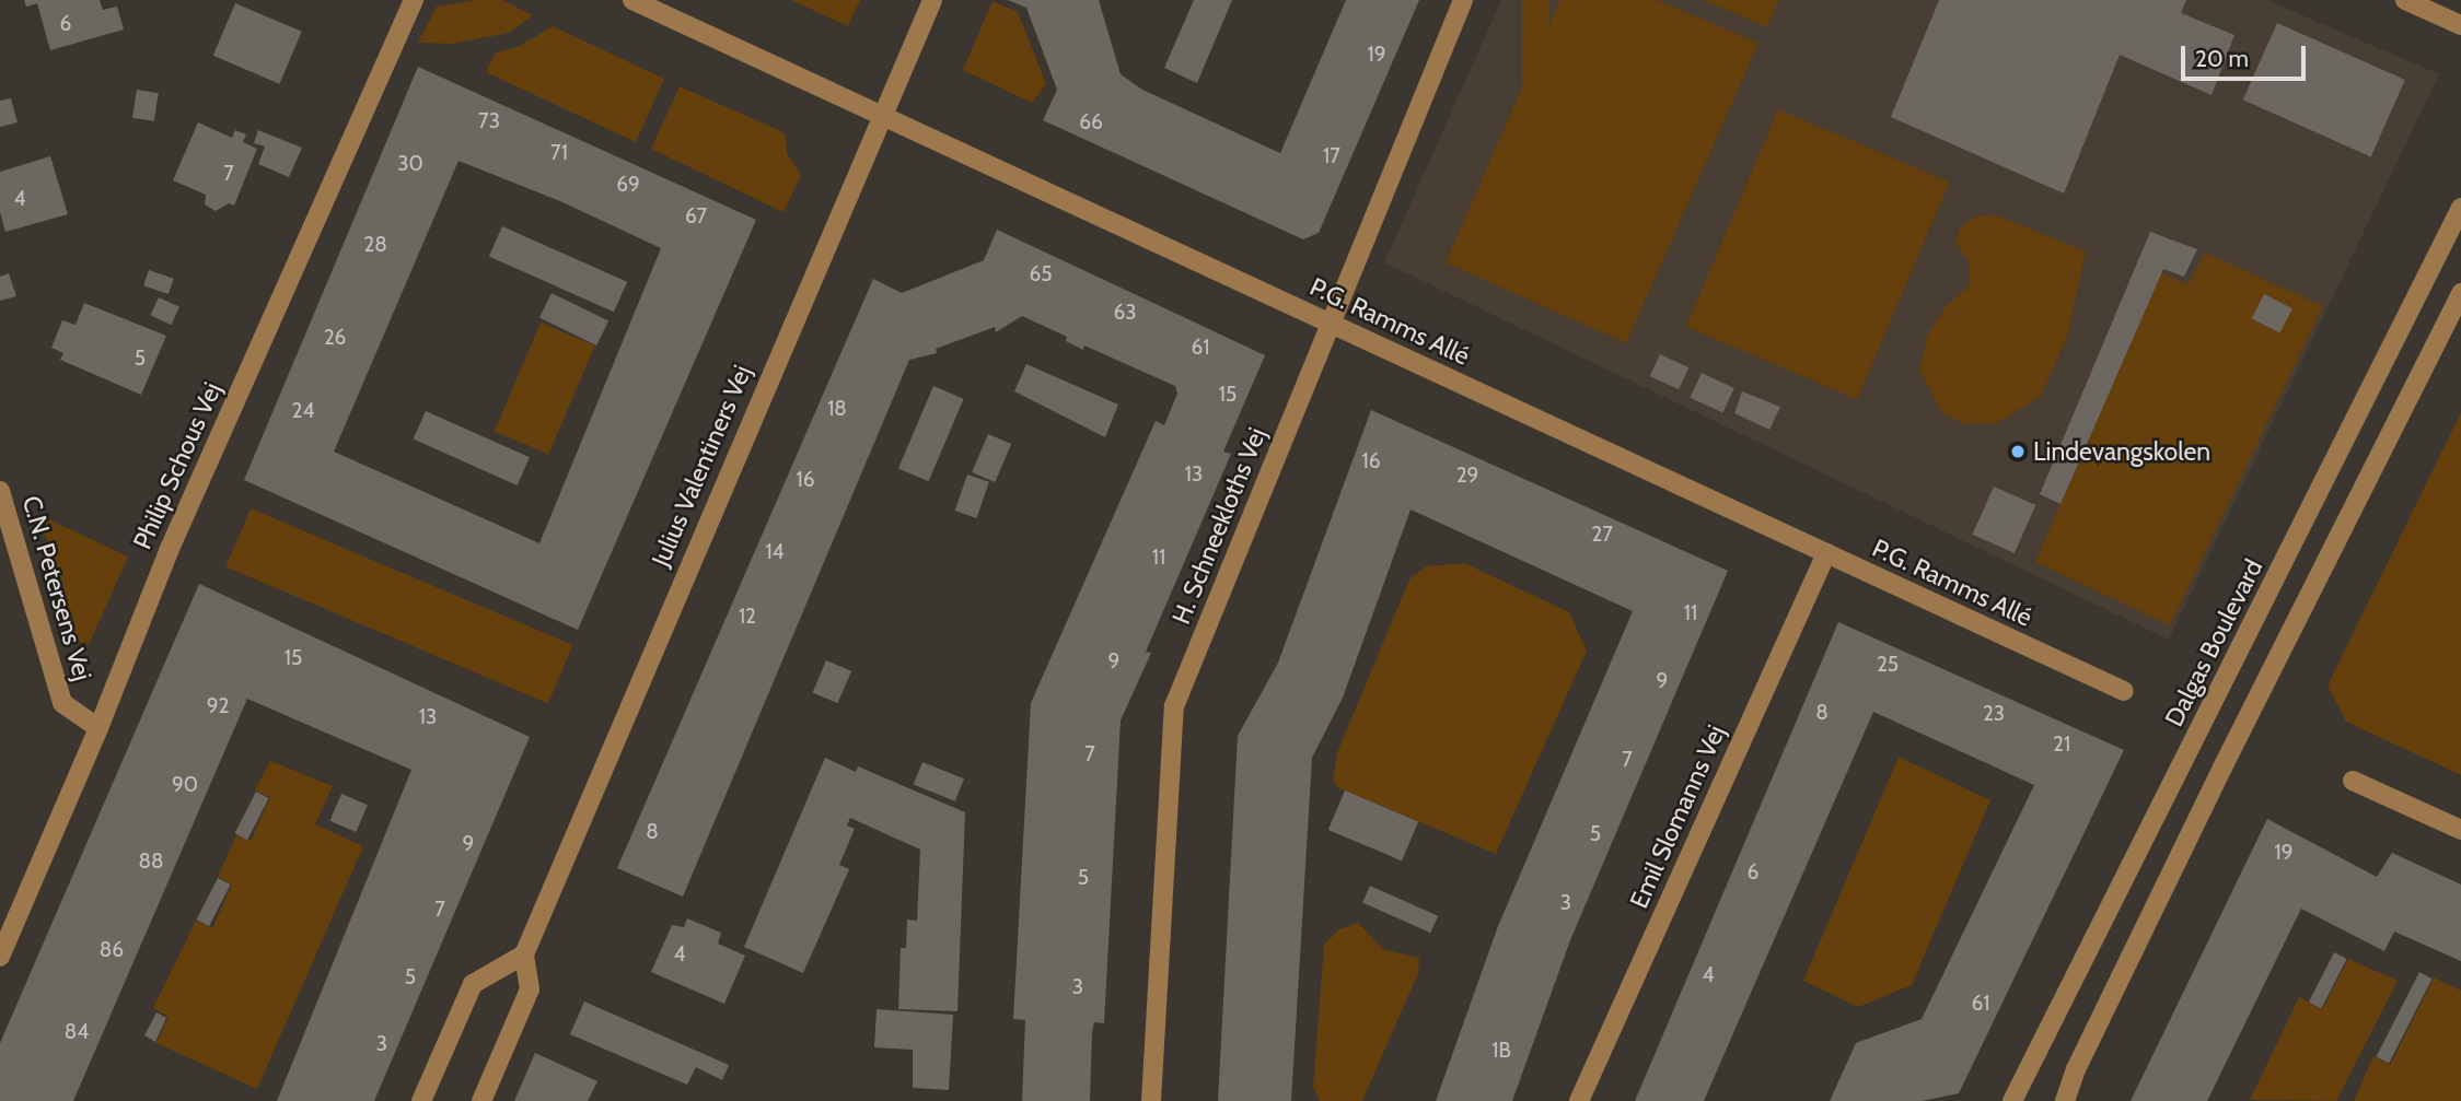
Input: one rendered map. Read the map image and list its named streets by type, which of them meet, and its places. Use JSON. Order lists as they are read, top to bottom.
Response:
{
  "streets": {
    "street": [
      "P.G. Ramms Allé",
      "Philip Schous Vej",
      "Julius Valentiners Vej",
      "H. Schneekloths Vej",
      "C.N. Petersens Vej",
      "Dalgas Boulevard",
      "Emil Slomanns Vej"
    ]
  },
  "crossings": [
    ["P.G. Ramms Allé", "Julius Valentiners Vej"],
    ["P.G. Ramms Allé", "H. Schneekloths Vej"],
    ["P.G. Ramms Allé", "Emil Slomanns Vej"],
    ["Philip Schous Vej", "C.N. Petersens Vej"]
  ],
  "places": ["Lindevangskolen"],
  "house_numbers": [
    "6",
    "19",
    "73",
    "66",
    "71",
    "17",
    "30",
    "7",
    "69",
    "4",
    "67",
    "28",
    "65",
    "63",
    "26",
    "61",
    "5",
    "15",
    "18",
    "24",
    "16",
    "13",
    "29",
    "16",
    "27",
    "14",
    "11",
    "11",
    "12",
    "15",
    "9",
    "25",
    "9",
    "92",
    "8",
    "23",
    "13",
    "21",
    "7",
    "7",
    "90",
    "8",
    "5",
    "9",
    "19",
    "88",
    "6",
    "5",
    "3",
    "7",
    "86",
    "4",
    "4",
    "5",
    "3",
    "61",
    "84",
    "3",
    "1B"
  ],
  "scale_bar": "20 m"
}
